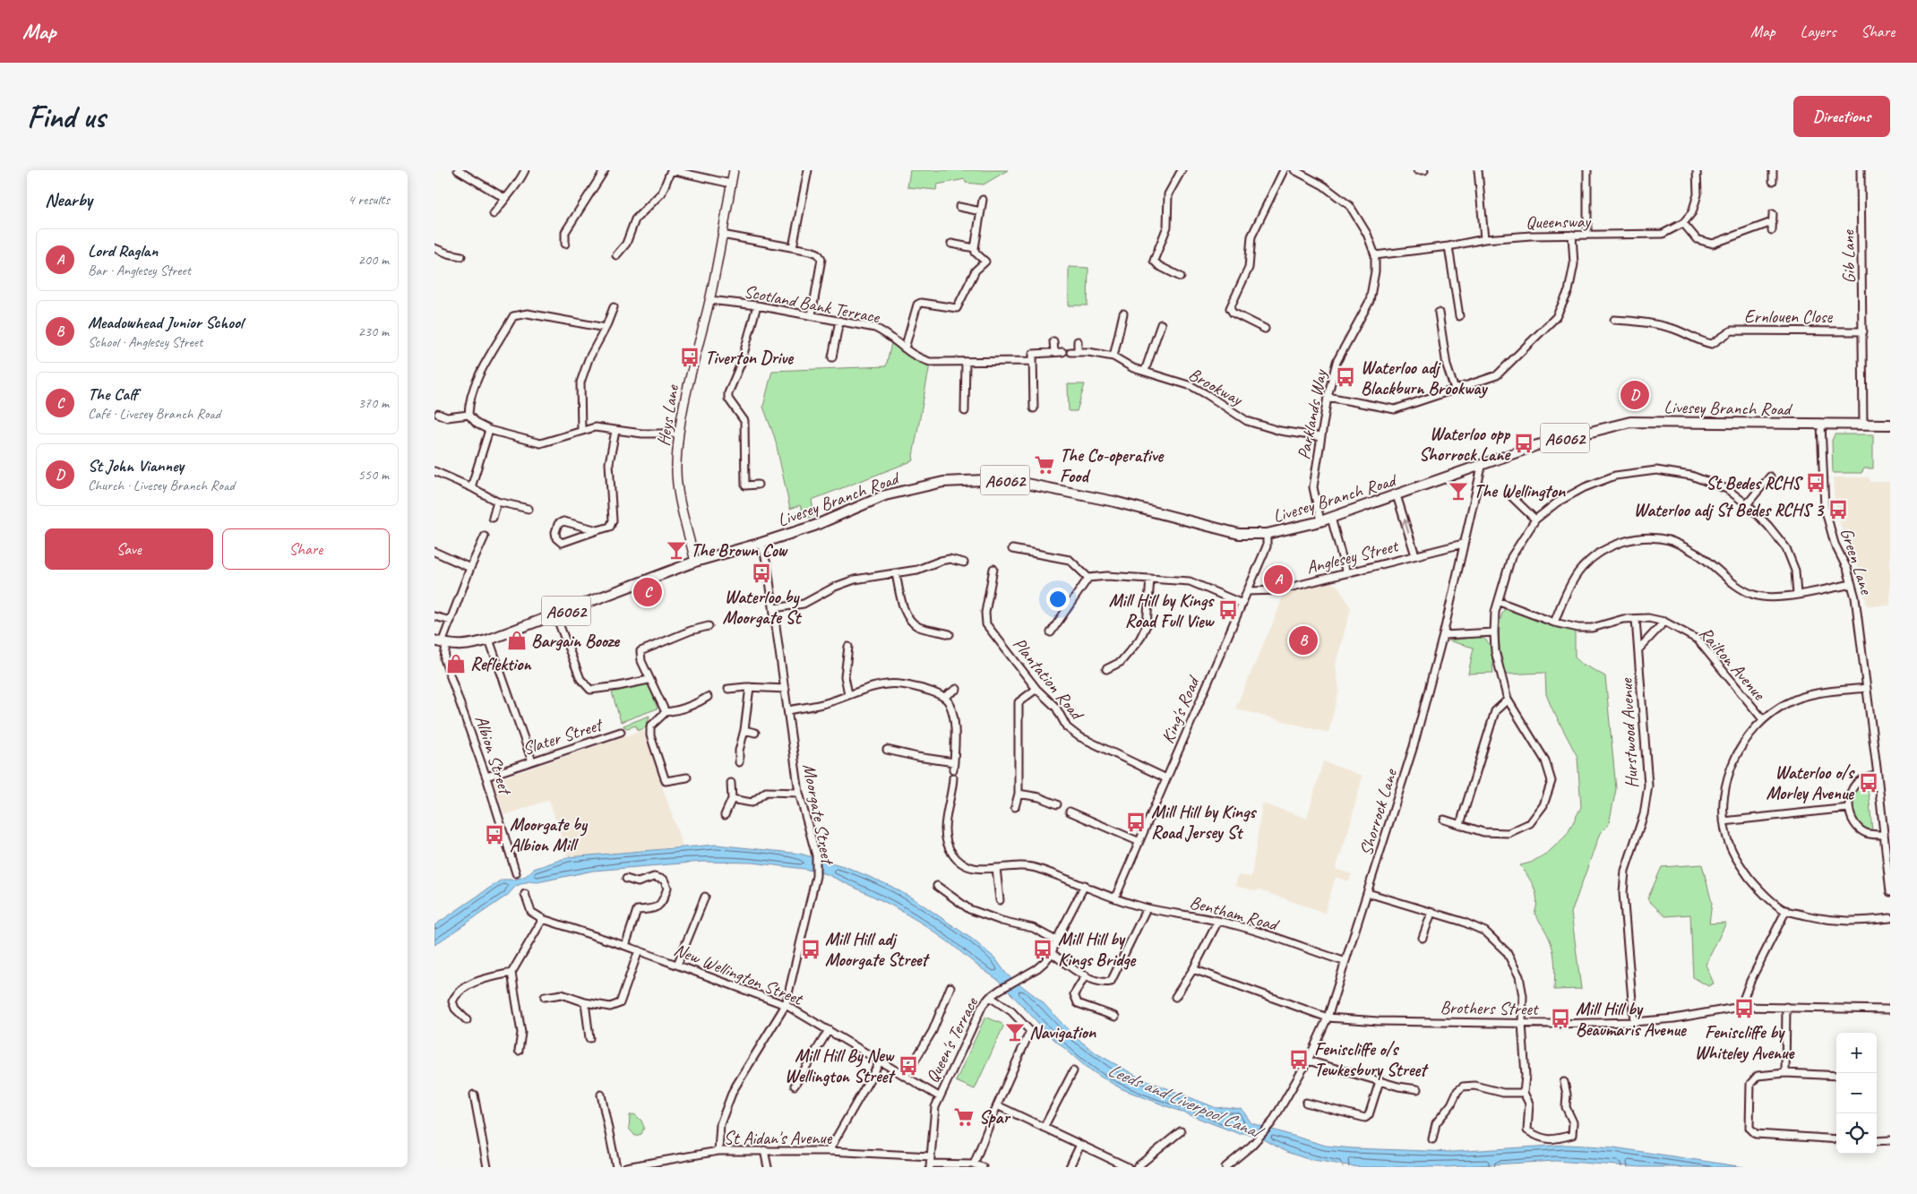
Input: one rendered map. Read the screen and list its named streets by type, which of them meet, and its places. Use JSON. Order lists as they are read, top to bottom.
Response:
{
  "streets": {
    "main road": ["Livesey Branch Road", "A6062"],
    "street": [
      "Queensway",
      "Gib Lane",
      "Scotland Bank Terrace",
      "Ernlouen Close",
      "Brookway",
      "Parklands Way",
      "Heys Lane",
      "Anglesey Street",
      "Green Lane",
      "Railton Avenue",
      "Plantation Road",
      "King's Road",
      "Hurstwood Avenue",
      "Slater Street",
      "Albion Street",
      "Shorrock Lane",
      "Moorgate Street",
      "Bentham Road",
      "New Wellington Street",
      "Brothers Street",
      "Queen's Terrace",
      "St Aidan's Avenue"
    ]
  },
  "crossings": [
    ["Queensway", "Parklands Way"],
    ["Gib Lane", "Ernlouen Close"],
    ["Gib Lane", "Livesey Branch Road"],
    ["Scotland Bank Terrace", "Heys Lane"],
    ["Brookway", "Parklands Way"],
    ["Livesey Branch Road", "Parklands Way"],
    ["Livesey Branch Road", "Heys Lane"],
    ["Livesey Branch Road", "Green Lane"],
    ["Livesey Branch Road", "King's Road"],
    ["Livesey Branch Road", "Albion Street"],
    ["Livesey Branch Road", "Shorrock Lane"],
    ["Livesey Branch Road", "Moorgate Street"],
    ["Anglesey Street", "King's Road"],
    ["Anglesey Street", "Shorrock Lane"],
    ["Railton Avenue", "Hurstwood Avenue"],
    ["Plantation Road", "King's Road"],
    ["King's Road", "Bentham Road"],
    ["Hurstwood Avenue", "Brothers Street"],
    ["Slater Street", "Albion Street"],
    ["Shorrock Lane", "Bentham Road"],
    ["Shorrock Lane", "Brothers Street"],
    ["Moorgate Street", "New Wellington Street"],
    ["Moorgate Street", "St Aidan's Avenue"],
    ["New Wellington Street", "Queen's Terrace"],
    ["Queen's Terrace", "St Aidan's Avenue"]
  ],
  "water": ["Leeds and Liverpool Canal"],
  "places": {
    "bus stop": [
      "Tiverton Drive",
      "Waterloo adj Blackburn Brookway",
      "Waterloo opp Shorrock Lane",
      "St Bedes RCHS",
      "Waterloo adj St Bedes RCHS 3",
      "Waterloo by Moorgate St",
      "Mill Hill by Kings Road Full View",
      "Waterloo o/s Morley Avenue",
      "Mill Hill by Kings Road Jersey St",
      "Moorgate by Albion Mill",
      "Mill Hill adj Moorgate Street",
      "Mill Hill by Kings Bridge",
      "Feniscliffe by Whiteley Avenue",
      "Mill Hill by Beaumaris Avenue",
      "Feniscliffe o/s Tewkesbury Street",
      "Mill Hill By New Wellington Street"
    ],
    "supermarket": ["The Co-operative Food", "Spar"],
    "bar": ["The Wellington", "The Brown Cow", "Navigation"],
    "shop": ["Bargain Booze", "Reflektion"]
  },
  "page": {
    "header": "Map",
    "nav": ["Map", "Layers", "Share"],
    "buttons": [
      "Directions",
      ["Save", "Share"]
    ],
    "title": "Find us",
    "heading": ["Nearby", "4 results"],
    "list": [
      {
        "mark": "A",
        "name": "Lord Raglan",
        "note": "Bar · Anglesey Street",
        "value": "200 m"
      },
      {
        "mark": "B",
        "name": "Meadowhead Junior School",
        "note": "School · Anglesey Street",
        "value": "230 m"
      },
      {
        "mark": "C",
        "name": "The Caff",
        "note": "Café · Livesey Branch Road",
        "value": "370 m"
      },
      {
        "mark": "D",
        "name": "St John Vianney",
        "note": "Church · Livesey Branch Road",
        "value": "550 m"
      }
    ],
    "pins": [
      "D",
      "A",
      "C",
      "B"
    ],
    "map_buttons": ["+", "−"]
  }
}
